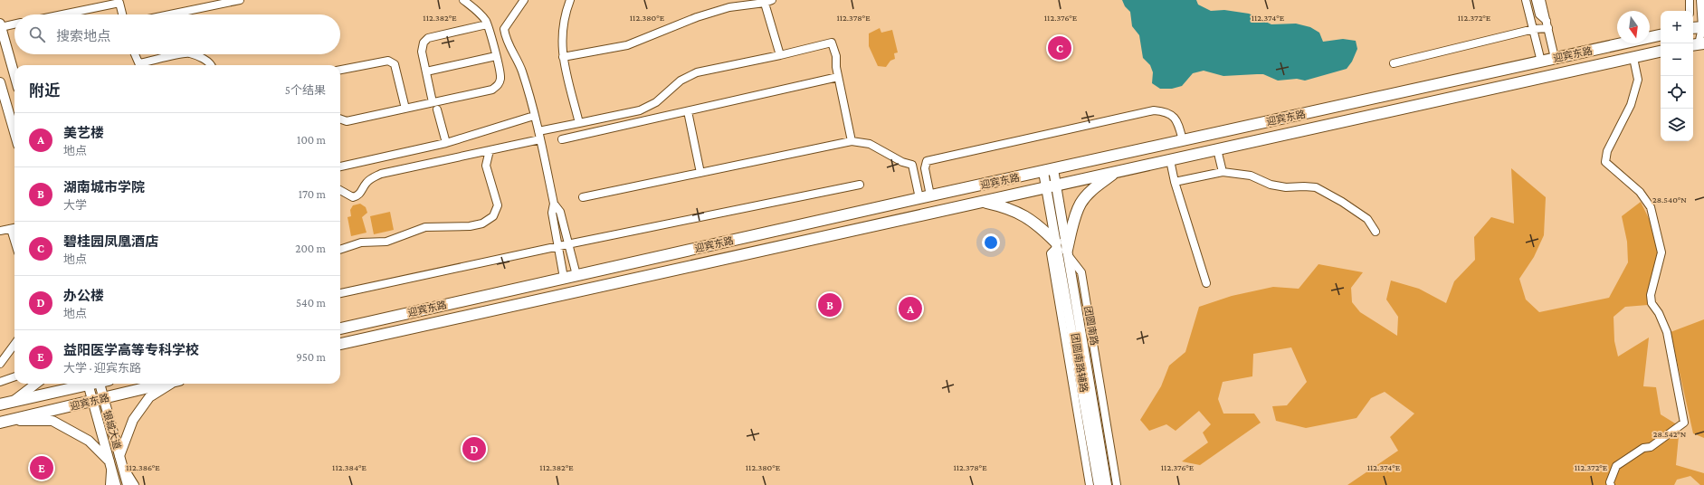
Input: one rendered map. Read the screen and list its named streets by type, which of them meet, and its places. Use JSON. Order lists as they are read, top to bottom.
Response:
{
  "streets": {
    "highway": ["迎宾东路"],
    "main road": ["团圆南路", "银城大道"],
    "street": ["团圆南路辅路"]
  },
  "crossings": [
    ["迎宾东路", "团圆南路"],
    ["迎宾东路", "银城大道"],
    ["团圆南路", "团圆南路辅路"]
  ],
  "north": "bottom",
  "page": {
    "map_buttons": ["+", "−"],
    "search": "搜索地点",
    "pins": [
      "C",
      "B",
      "A",
      "D",
      "E"
    ],
    "heading": ["附近", "5个结果"],
    "list": [
      {
        "mark": "A",
        "name": "美艺楼",
        "note": "地点",
        "value": "100 m"
      },
      {
        "mark": "B",
        "name": "湖南城市学院",
        "note": "大学",
        "value": "170 m"
      },
      {
        "mark": "C",
        "name": "碧桂园凤凰酒店",
        "note": "地点",
        "value": "200 m"
      },
      {
        "mark": "D",
        "name": "办公楼",
        "note": "地点",
        "value": "540 m"
      },
      {
        "mark": "E",
        "name": "益阳医学高等专科学校",
        "note": "大学 · 迎宾东路",
        "value": "950 m"
      }
    ]
  },
  "coordinates": [
    "112.382°E",
    "112.380°E",
    "112.378°E",
    "112.376°E",
    "112.374°E",
    "112.372°E",
    "28.540°N",
    "28.542°N",
    "112.386°E",
    "112.384°E"
  ]
}
